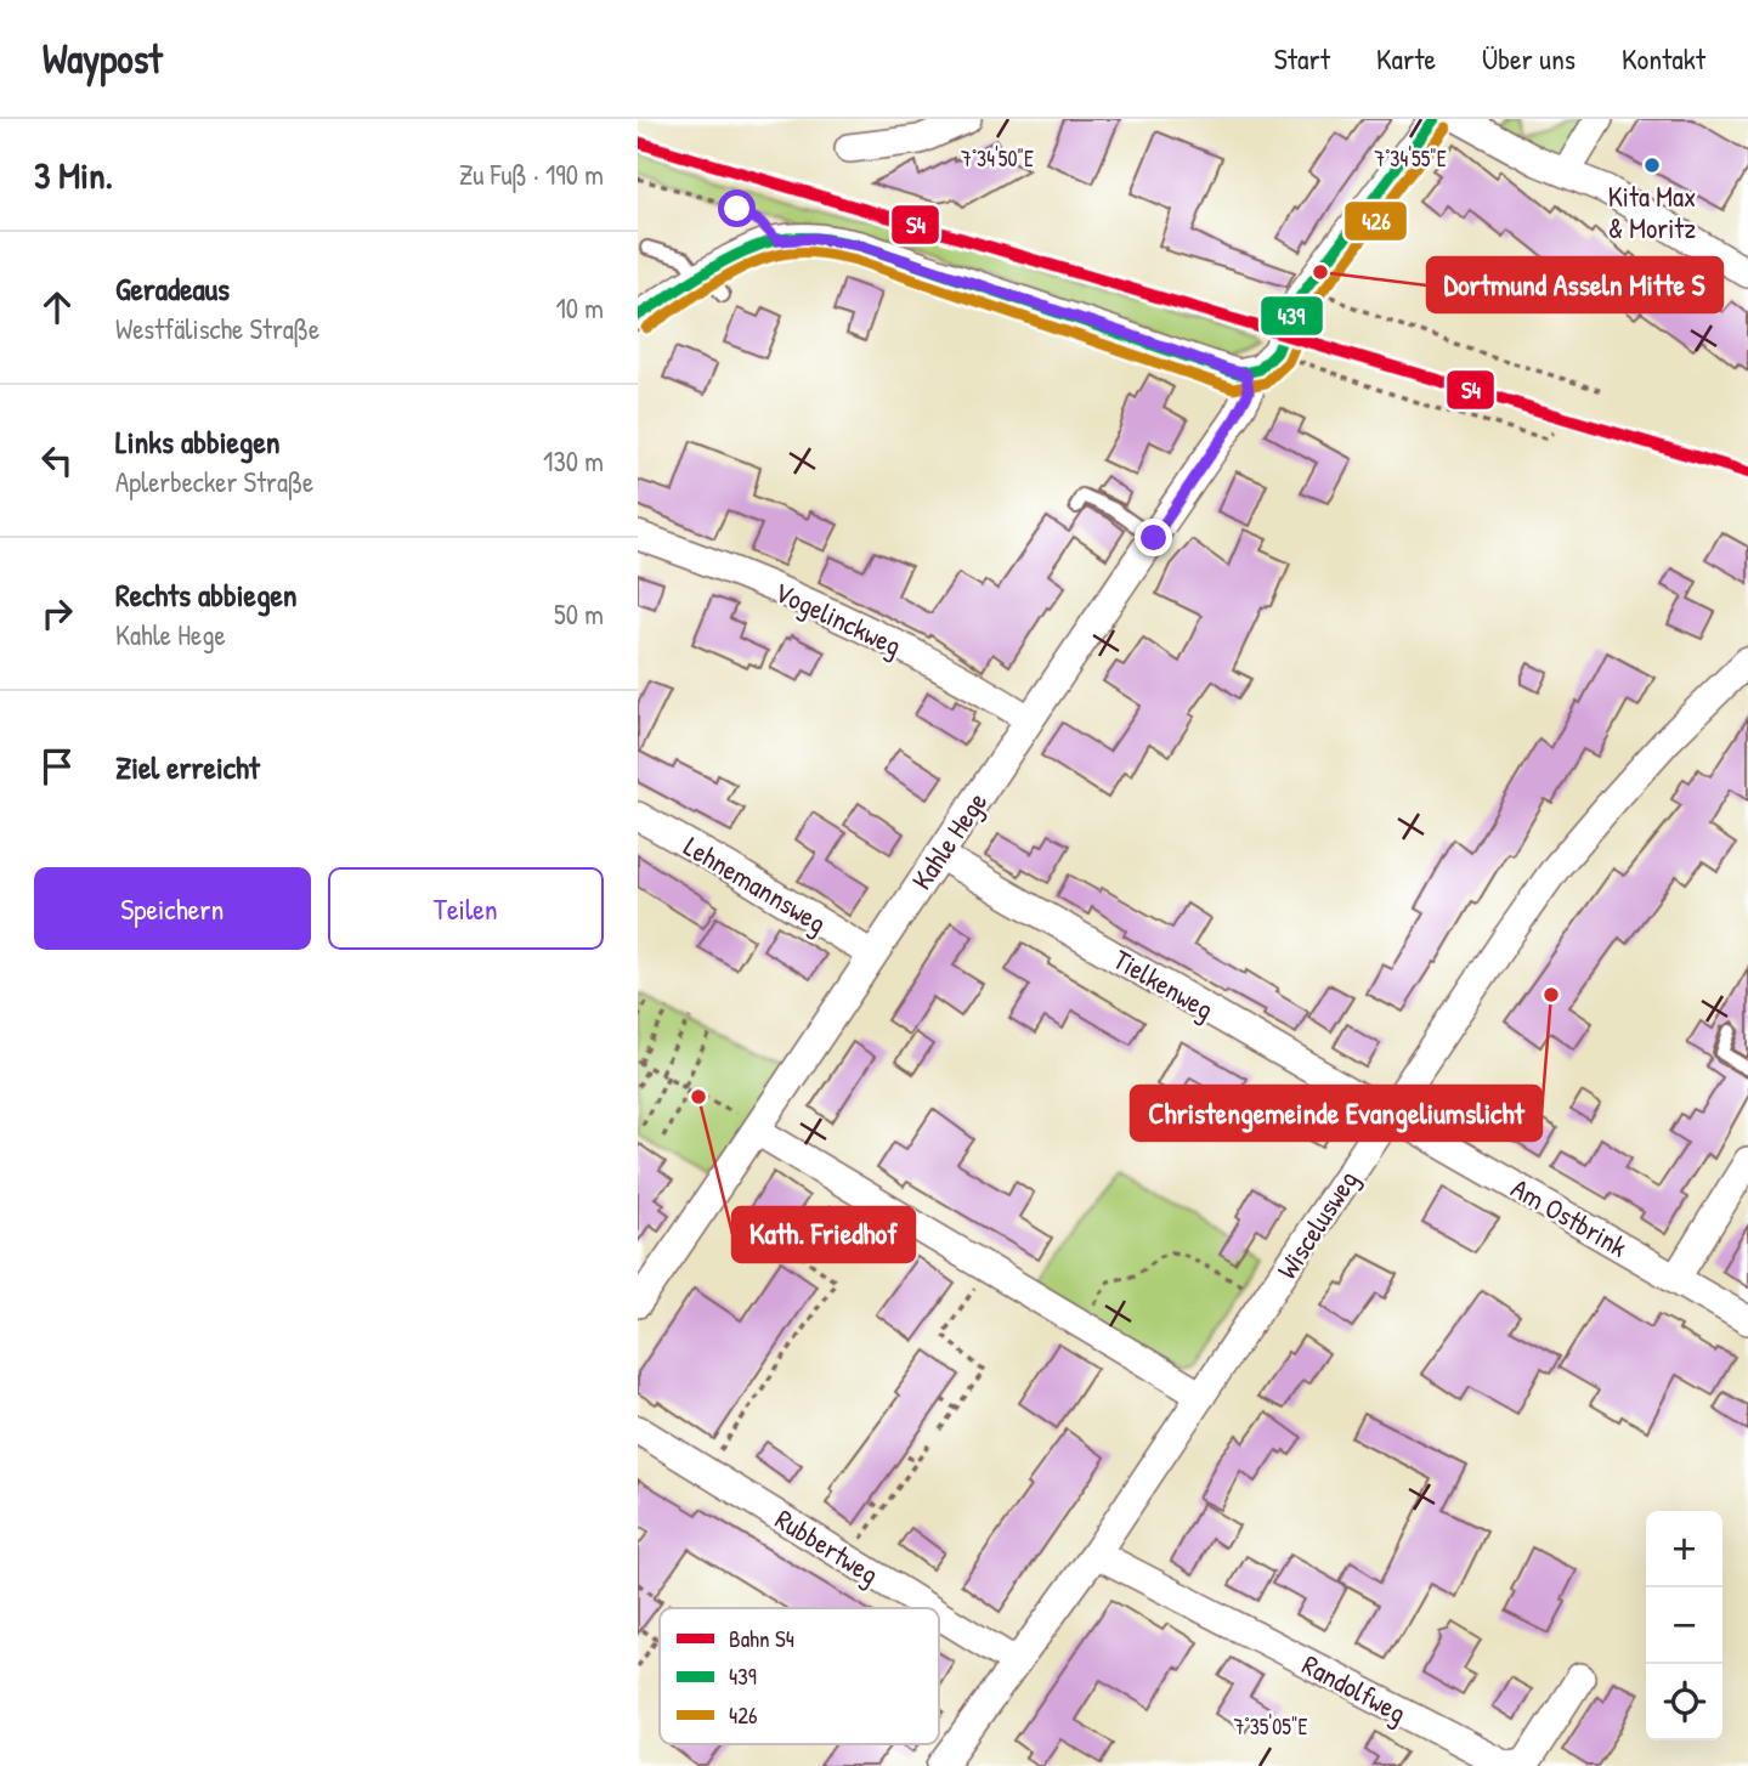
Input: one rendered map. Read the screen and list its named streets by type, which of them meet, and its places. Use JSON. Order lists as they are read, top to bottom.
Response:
{
  "streets": {
    "street": [
      "Vogelinckweg",
      "Kahle Hege",
      "Lehnemannsweg",
      "Tielkenweg",
      "Am Ostbrink",
      "Wiscelusweg",
      "Rubbertweg",
      "Randolfweg"
    ]
  },
  "crossings": [
    ["Vogelinckweg", "Kahle Hege"],
    ["Kahle Hege", "Lehnemannsweg"],
    ["Kahle Hege", "Tielkenweg"],
    ["Tielkenweg", "Am Ostbrink"],
    ["Tielkenweg", "Wiscelusweg"],
    ["Am Ostbrink", "Wiscelusweg"],
    ["Wiscelusweg", "Rubbertweg"],
    ["Wiscelusweg", "Randolfweg"]
  ],
  "places": [
    "Kita Max & Moritz",
    "Dortmund Asseln Mitte S",
    "Christengemeinde Evangeliumslicht",
    "Kath. Friedhof"
  ],
  "lines": ["transit line 439", "transit line 426", "rail line S4"],
  "legend": ["Bahn S4", "439", "426"],
  "page": {
    "header": "Waypost",
    "nav": [
      "Start",
      "Karte",
      "Über uns",
      "Kontakt"
    ],
    "heading": ["3 Min.", "Zu Fuß · 190 m"],
    "list": [
      ["Geradeaus", "Westfälische Straße", "10 m"],
      ["Links abbiegen", "Aplerbecker Straße", "130 m"],
      ["Rechts abbiegen", "Kahle Hege", "50 m"],
      "Ziel erreicht"
    ],
    "buttons": ["Speichern", "Teilen"],
    "map_buttons": ["+", "−"]
  },
  "coordinates": ["7°34'55\"E", "7°34'50\"E", "7°35'05\"E"]
}
